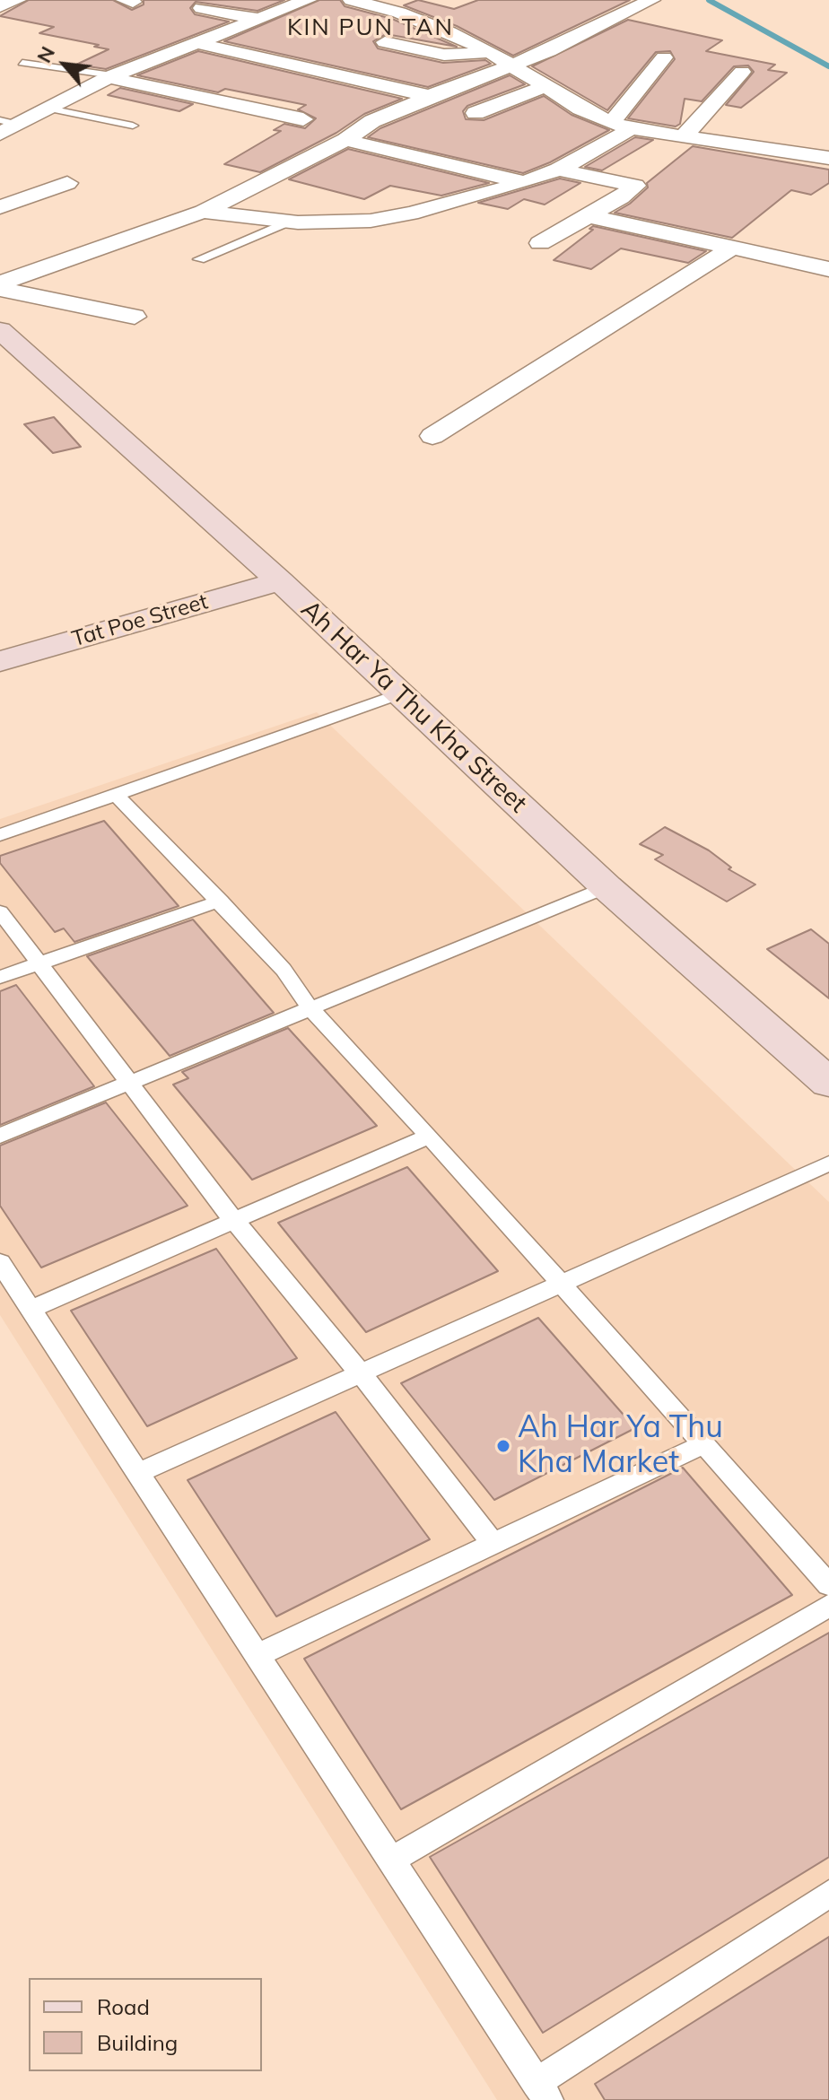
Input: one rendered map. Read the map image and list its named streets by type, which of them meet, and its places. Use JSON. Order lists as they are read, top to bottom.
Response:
{
  "streets": {
    "street": ["Tat Poe Street", "Ah Har Ya Thu Kha Street"]
  },
  "crossings": [
    ["Tat Poe Street", "Ah Har Ya Thu Kha Street"]
  ],
  "districts": ["KIN PUN TAN"],
  "places": ["Ah Har Ya Thu Kha Market"],
  "legend": ["Road", "Building"],
  "north": "top left"
}
